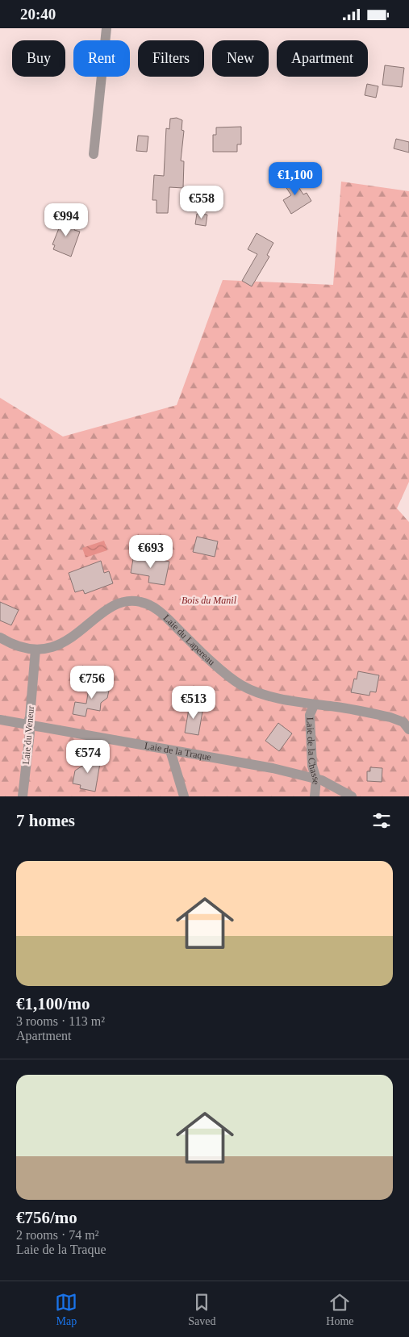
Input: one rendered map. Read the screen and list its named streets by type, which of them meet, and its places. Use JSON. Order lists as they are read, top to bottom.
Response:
{
  "streets": {
    "street": [
      "Laie du Lapereau",
      "Laie du Veneur",
      "Laie de la Chasse",
      "Laie de la Traque"
    ]
  },
  "crossings": [
    ["Laie du Lapereau", "Laie du Veneur"],
    ["Laie du Lapereau", "Laie de la Chasse"],
    ["Laie du Veneur", "Laie de la Traque"],
    ["Laie de la Chasse", "Laie de la Traque"]
  ],
  "parks": ["Bois du Manil"],
  "page": {
    "status": "20:40",
    "chip": [
      "Buy",
      "Rent",
      "Filters",
      "New",
      "Apartment"
    ],
    "price": [
      "€1,100",
      "€558",
      "€994",
      "€693",
      "€756",
      "€513",
      "€574"
    ],
    "heading": "7 homes",
    "list": [
      {
        "name": "€1,100/mo",
        "note": "3 rooms · 113 m² · Apartment"
      },
      {
        "name": "€756/mo",
        "note": "2 rooms · 74 m² · Laie de la Traque"
      }
    ],
    "tabs": ["Map", "Saved", "Home"]
  }
}
